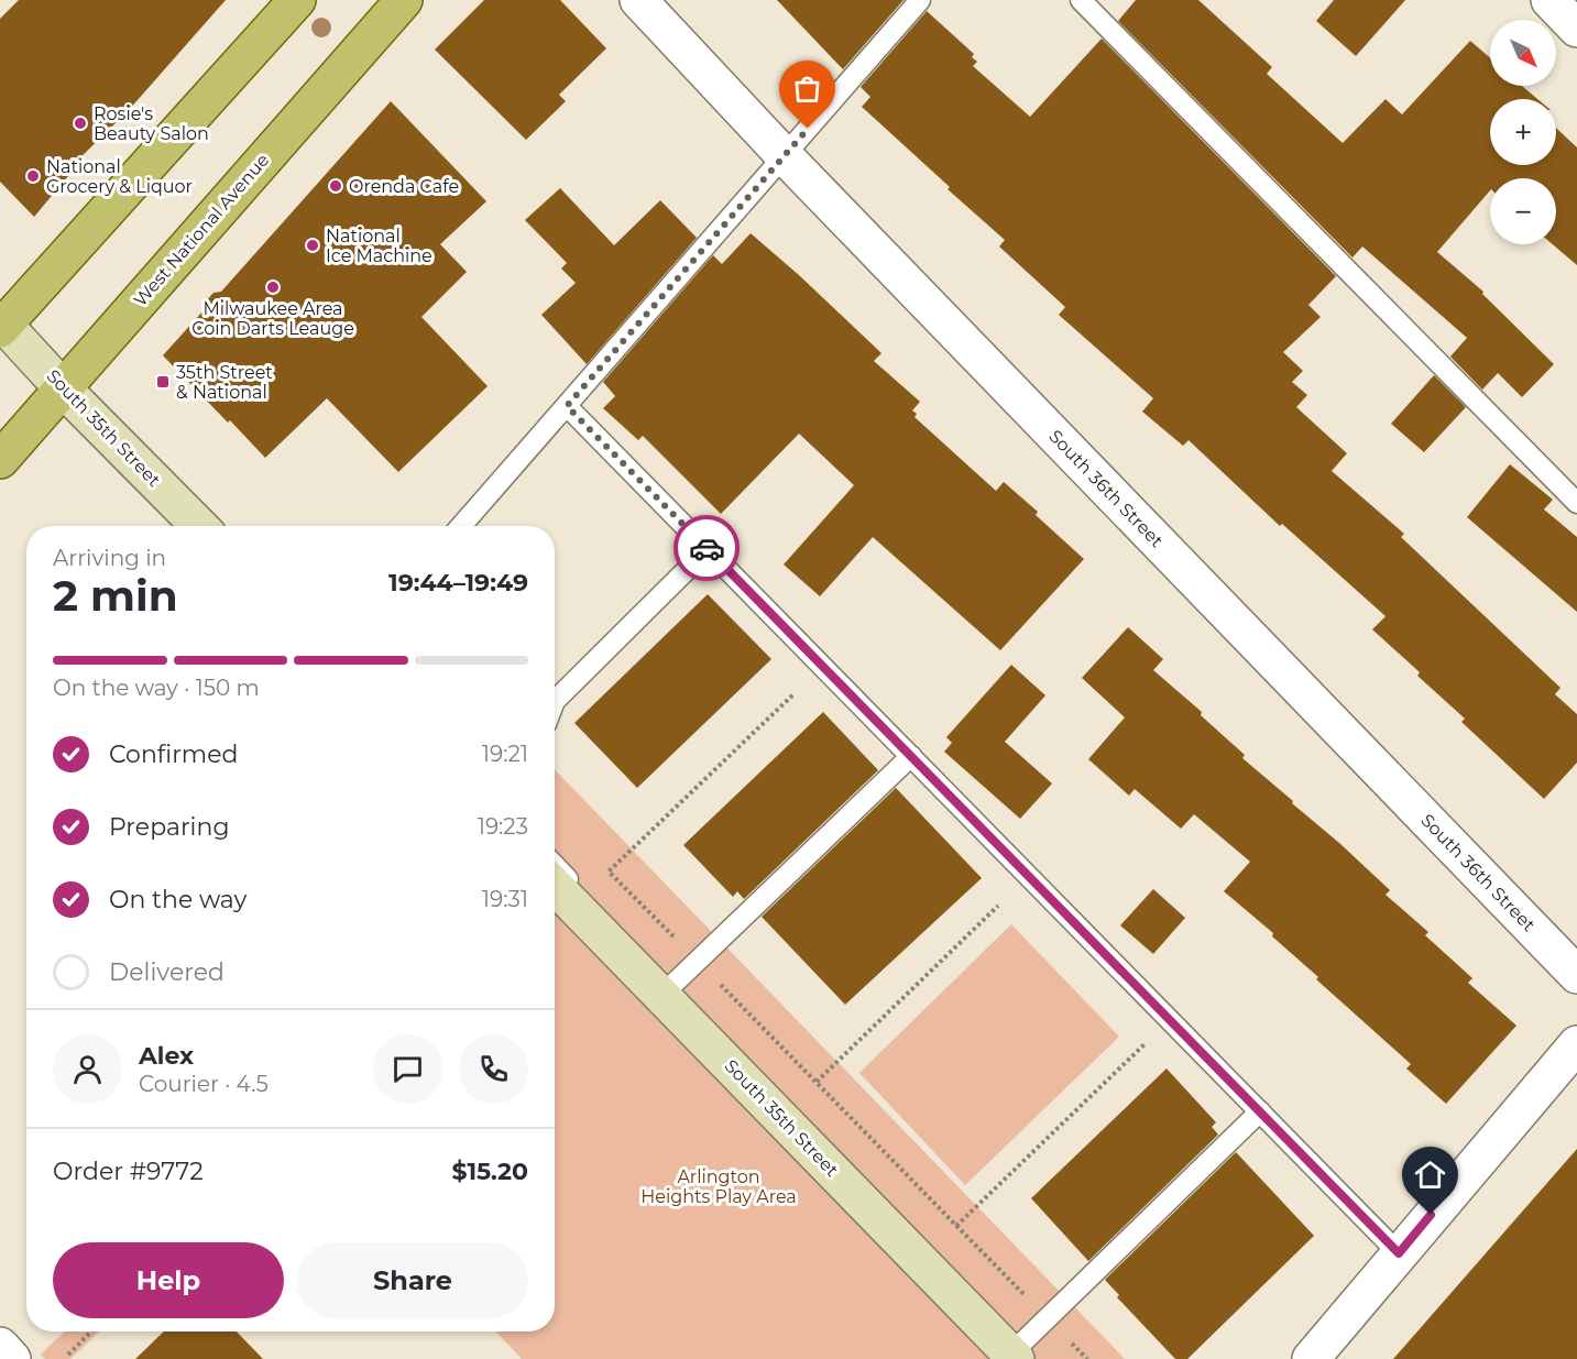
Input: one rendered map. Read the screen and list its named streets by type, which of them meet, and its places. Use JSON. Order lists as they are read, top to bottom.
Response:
{
  "streets": {
    "main road": ["West National Avenue", "South 35th Street"],
    "street": ["South 36th Street"]
  },
  "crossings": [
    ["West National Avenue", "South 35th Street"]
  ],
  "parks": ["Arlington Heights Play Area"],
  "places": {
    "other": [
      "Rosie's Beauty Salon",
      "National Grocery & Liquor",
      "Orenda Cafe",
      "National Ice Machine",
      "Milwaukee Area Coin Darts Leauge"
    ],
    "transit": ["35th Street & National"]
  },
  "north": "bottom right",
  "page": {
    "map_buttons": ["+", "−"],
    "heading": ["2 min", "Arriving in", "19:44–19:49"],
    "panel": [
      "Alex",
      "Courier · 4.5",
      "Order #9772",
      "$15.20"
    ],
    "bar": "On the way · 150 m",
    "list": [
      ["Confirmed", "19:21"],
      ["Preparing", "19:23"],
      ["On the way", "19:31"],
      "Delivered"
    ],
    "buttons": ["Help", "Share"]
  }
}
